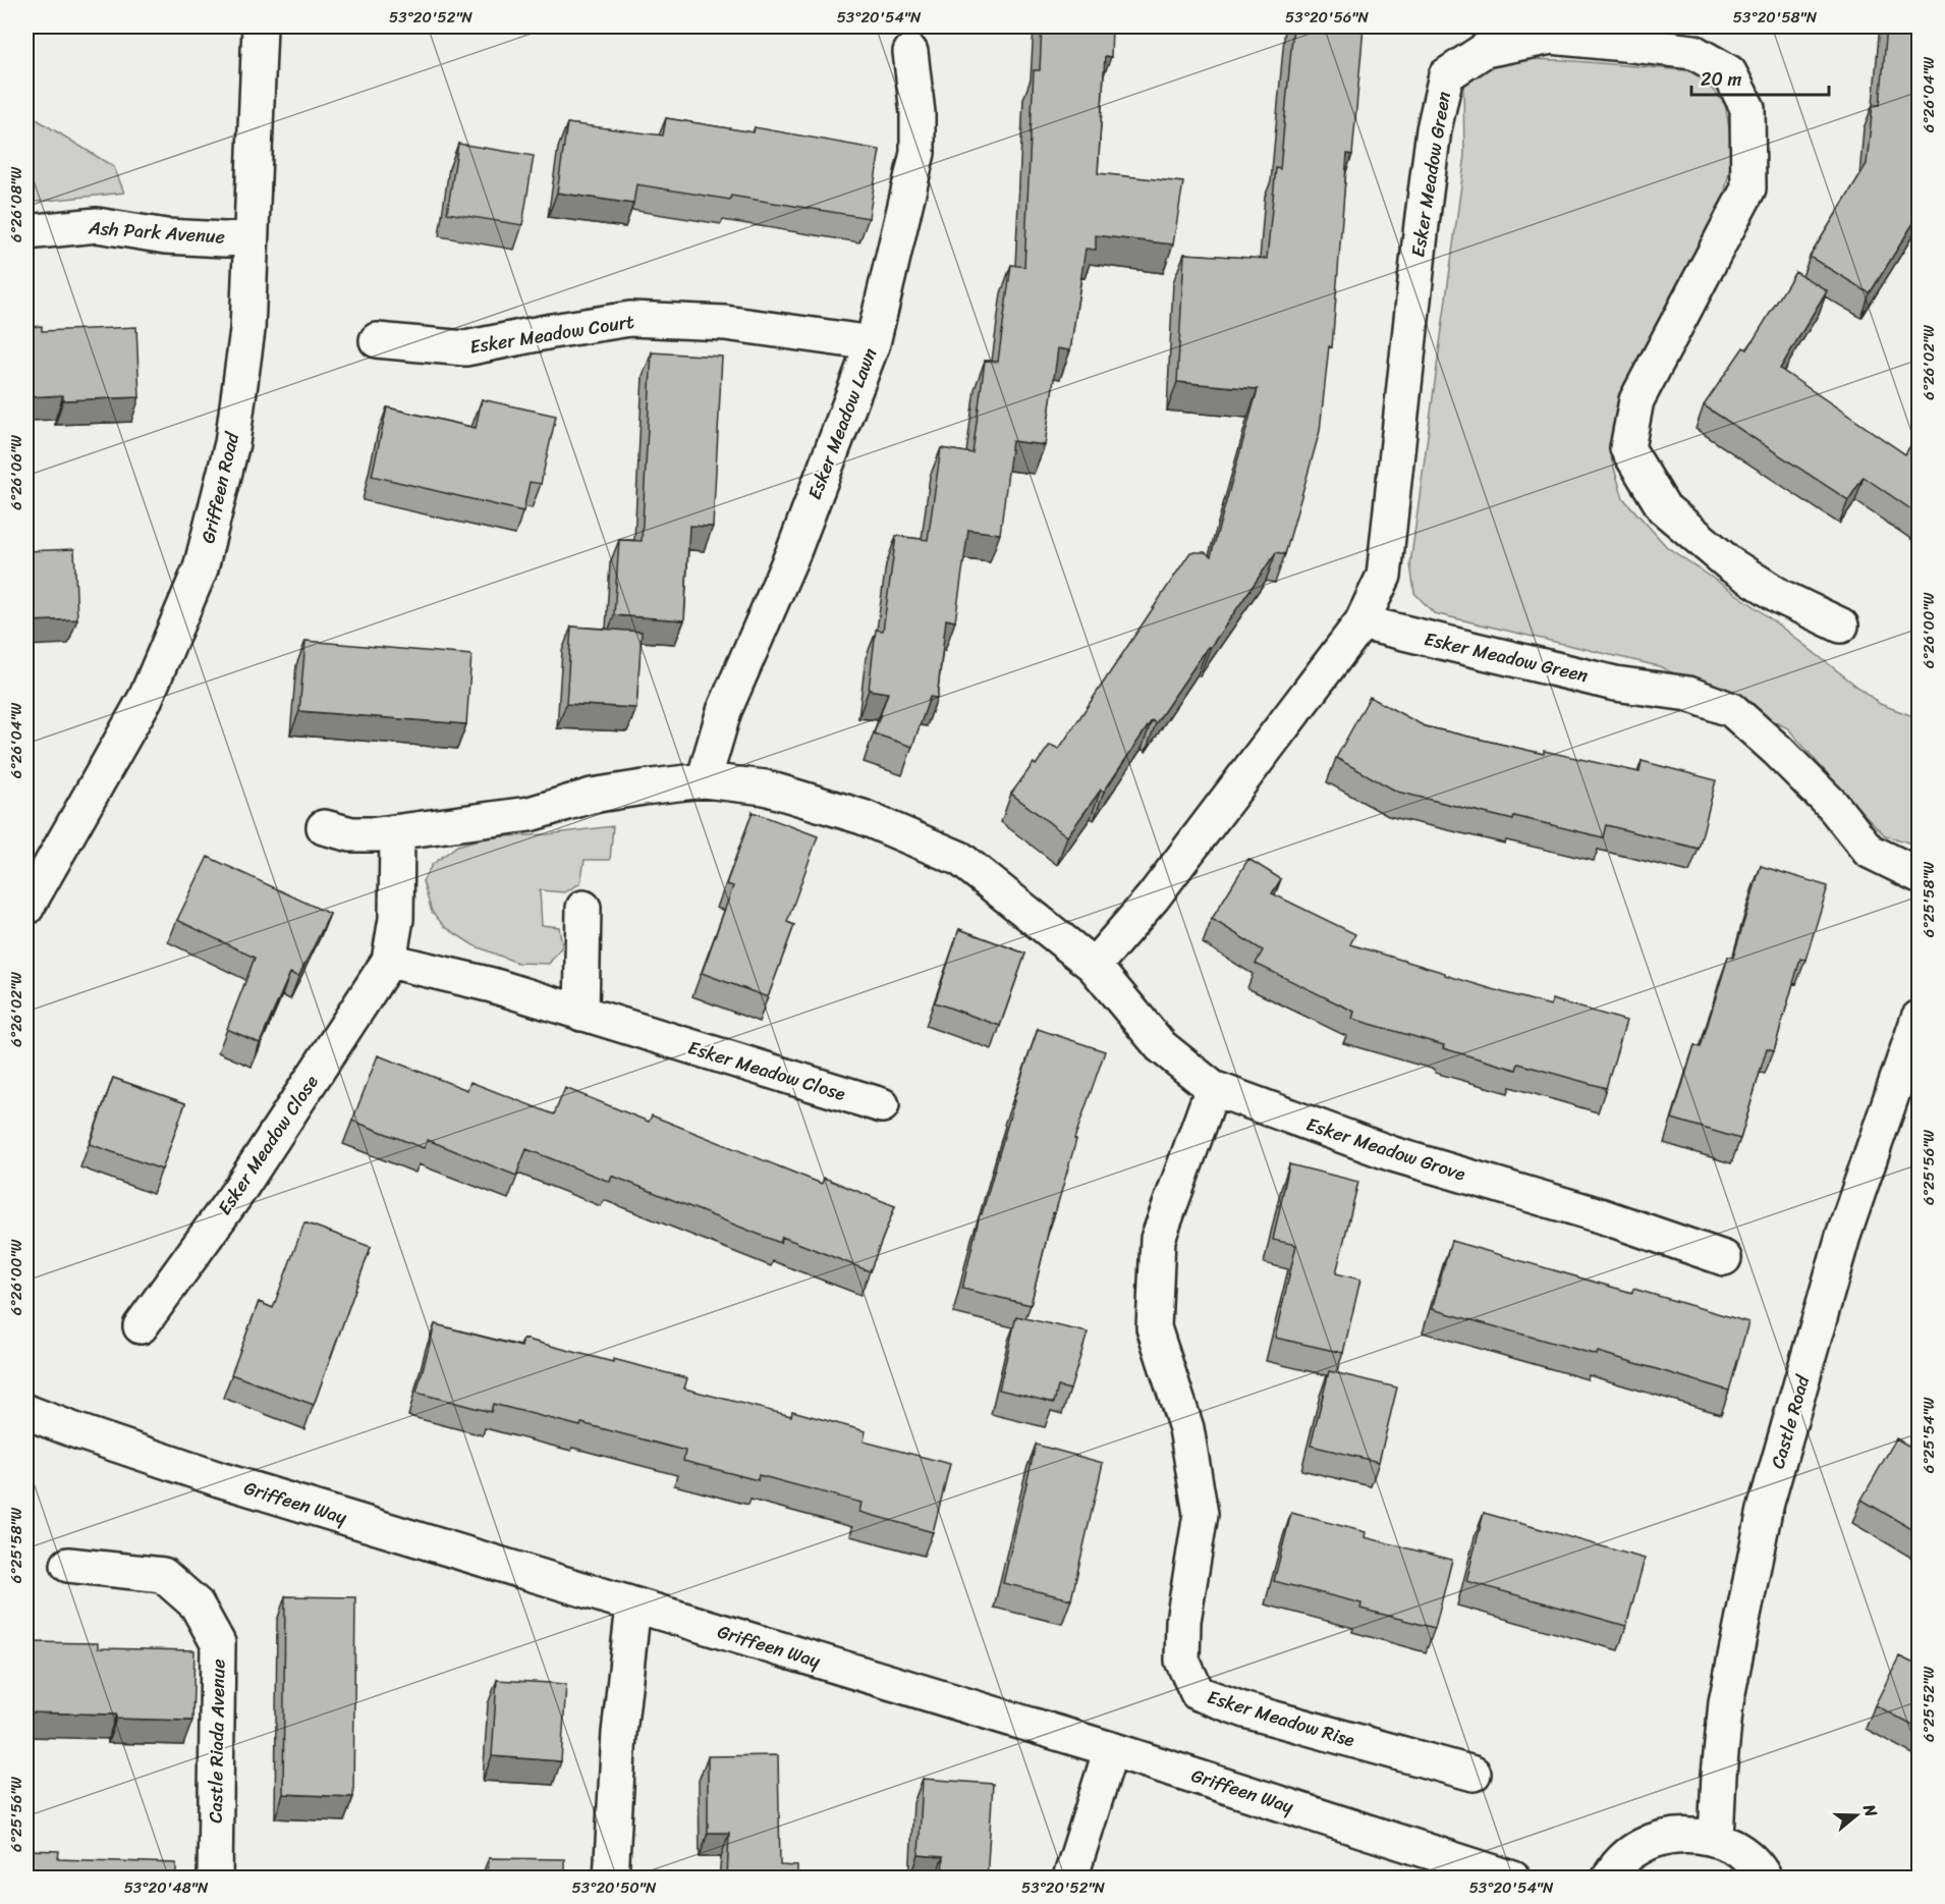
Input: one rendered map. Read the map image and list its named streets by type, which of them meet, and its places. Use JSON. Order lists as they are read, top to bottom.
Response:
{
  "streets": {
    "street": [
      "Esker Meadow Green",
      "Ash Park Avenue",
      "Esker Meadow Court",
      "Esker Meadow Lawn",
      "Griffeen Road",
      "Esker Meadow Close",
      "Esker Meadow Grove",
      "Castle Road",
      "Griffeen Way",
      "Esker Meadow Rise",
      "Castle Riada Avenue"
    ]
  },
  "crossings": [
    ["Ash Park Avenue", "Griffeen Road"],
    ["Esker Meadow Court", "Esker Meadow Lawn"],
    ["Esker Meadow Lawn", "Esker Meadow Grove"],
    ["Esker Meadow Close", "Esker Meadow Grove"],
    ["Esker Meadow Grove", "Esker Meadow Rise"]
  ],
  "scale_bar": "20 m",
  "north": "right",
  "coordinates": [
    "53°20'52\"N",
    "53°20'54\"N",
    "53°20'56\"N",
    "53°20'58\"N",
    "6°26'04\"W",
    "6°26'08\"W",
    "6°26'02\"W",
    "6°26'06\"W",
    "6°26'00\"W",
    "6°25'58\"W",
    "6°25'56\"W",
    "6°25'54\"W",
    "6°25'52\"W",
    "53°20'48\"N",
    "53°20'50\"N"
  ]
}
